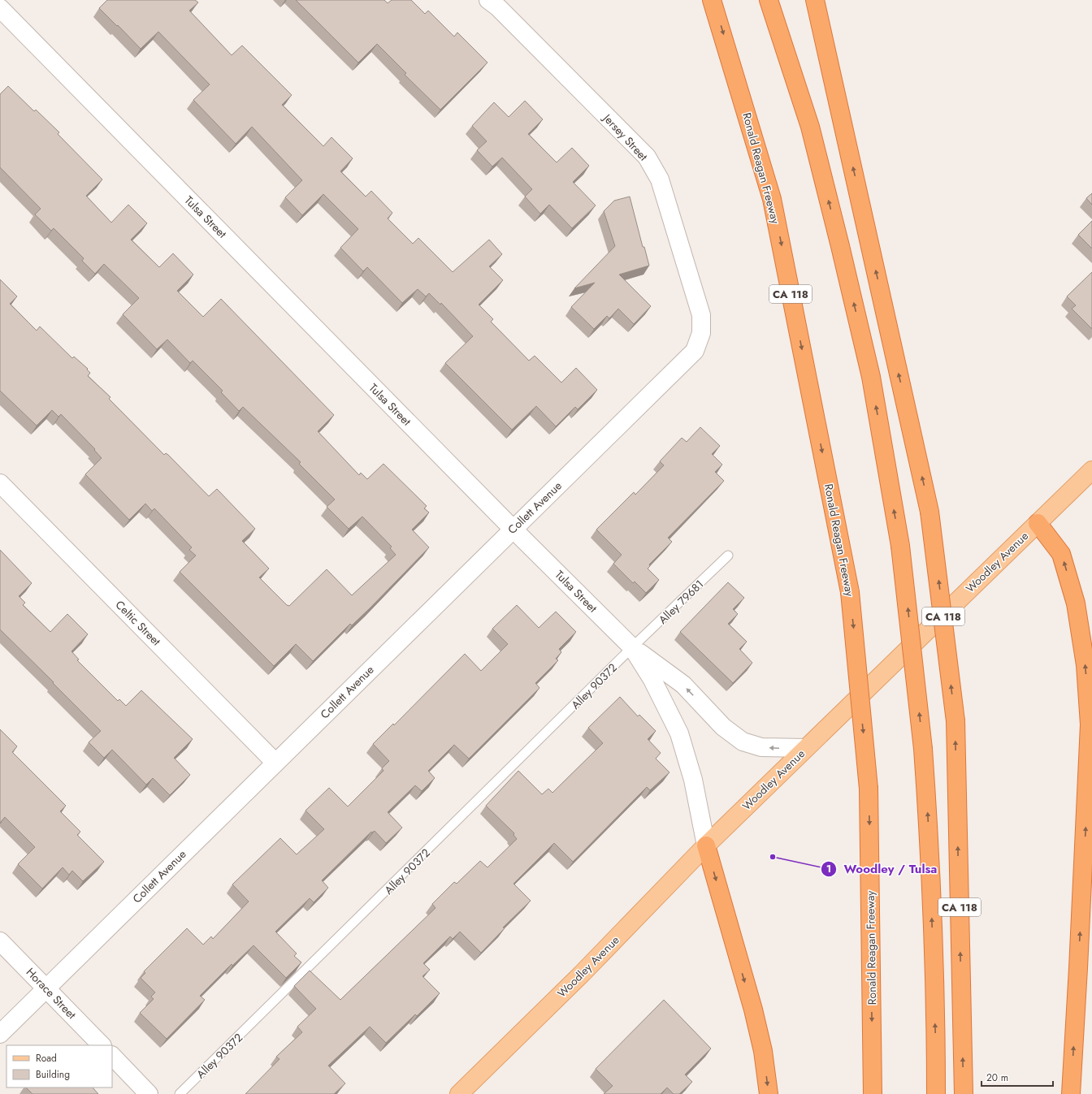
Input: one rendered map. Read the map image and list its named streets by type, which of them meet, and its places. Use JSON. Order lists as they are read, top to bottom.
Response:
{
  "streets": {
    "highway": ["Ronald Reagan Freeway", "CA 118"],
    "main road": ["Woodley Avenue"],
    "street": [
      "Jersey Street",
      "Tulsa Street",
      "Collett Avenue",
      "Celtic Street",
      "Horace Street"
    ],
    "lane": ["Alley 79681", "Alley 90372"]
  },
  "crossings": [
    ["Jersey Street", "Collett Avenue"],
    ["Tulsa Street", "Collett Avenue"],
    ["Tulsa Street", "Woodley Avenue"],
    ["Tulsa Street", "Alley 79681"],
    ["Tulsa Street", "Alley 90372"],
    ["Collett Avenue", "Celtic Street"],
    ["Collett Avenue", "Horace Street"],
    ["Alley 79681", "Alley 90372"]
  ],
  "places": ["Woodley / Tulsa"],
  "legend": ["Road", "Building"],
  "scale_bar": "20 m"
}
